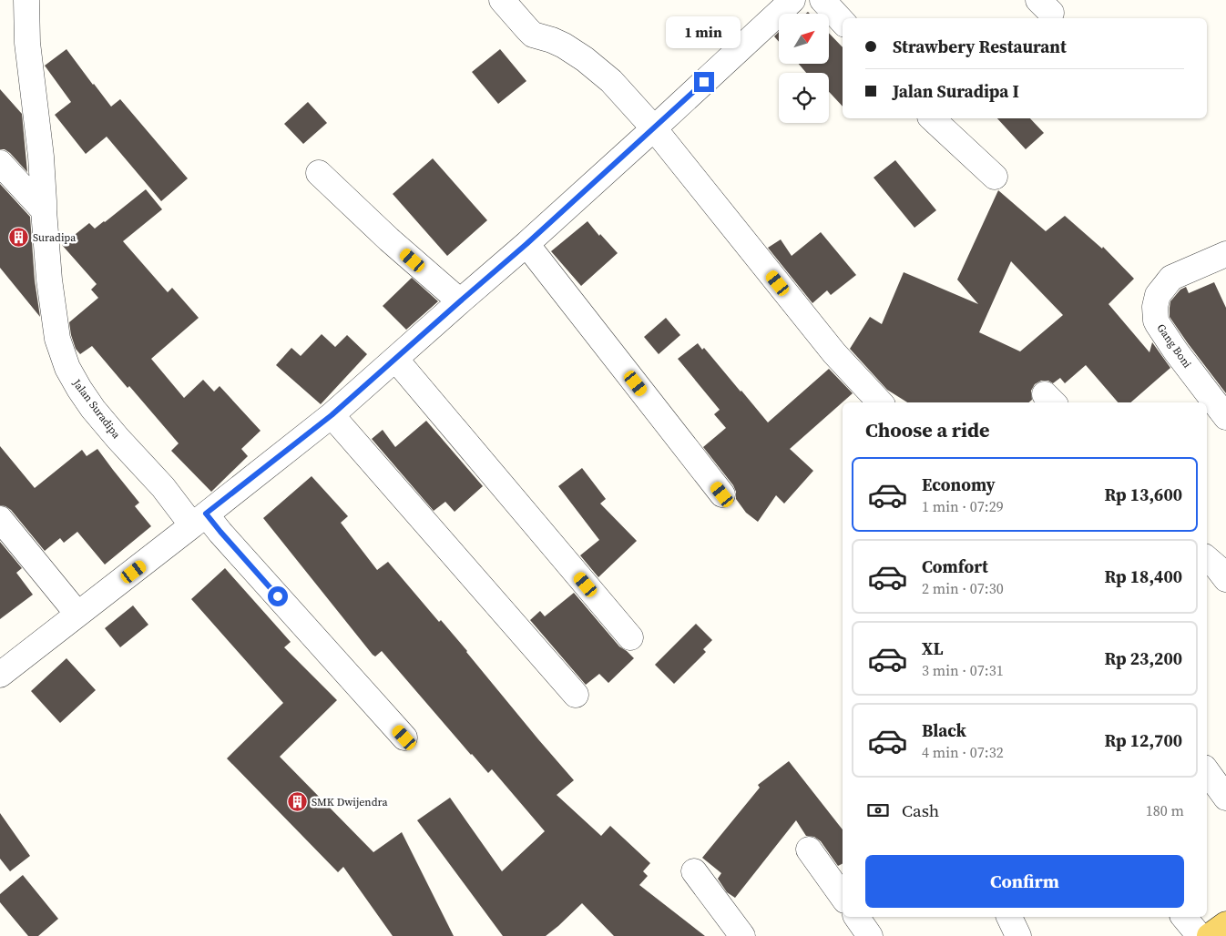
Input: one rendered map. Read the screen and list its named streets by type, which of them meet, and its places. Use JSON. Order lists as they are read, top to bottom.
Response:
{
  "streets": {
    "street": ["Gang Boni", "Jalan Suradipa"]
  },
  "places": {
    "building": ["Suradipa", "SMK Dwijendra"]
  },
  "north": "top right",
  "page": {
    "bubble": "1 min",
    "banner": ["Strawbery Restaurant", "Jalan Suradipa I"],
    "heading": "Choose a ride",
    "list": [
      {
        "name": "Economy",
        "note": "1 min · 07:29",
        "value": "Rp 13,600"
      },
      {
        "name": "Comfort",
        "note": "2 min · 07:30",
        "value": "Rp 18,400"
      },
      {
        "name": "XL",
        "note": "3 min · 07:31",
        "value": "Rp 23,200"
      },
      {
        "name": "Black",
        "note": "4 min · 07:32",
        "value": "Rp 12,700"
      }
    ],
    "pay": ["Cash", "180 m"],
    "buttons": "Confirm"
  }
}
